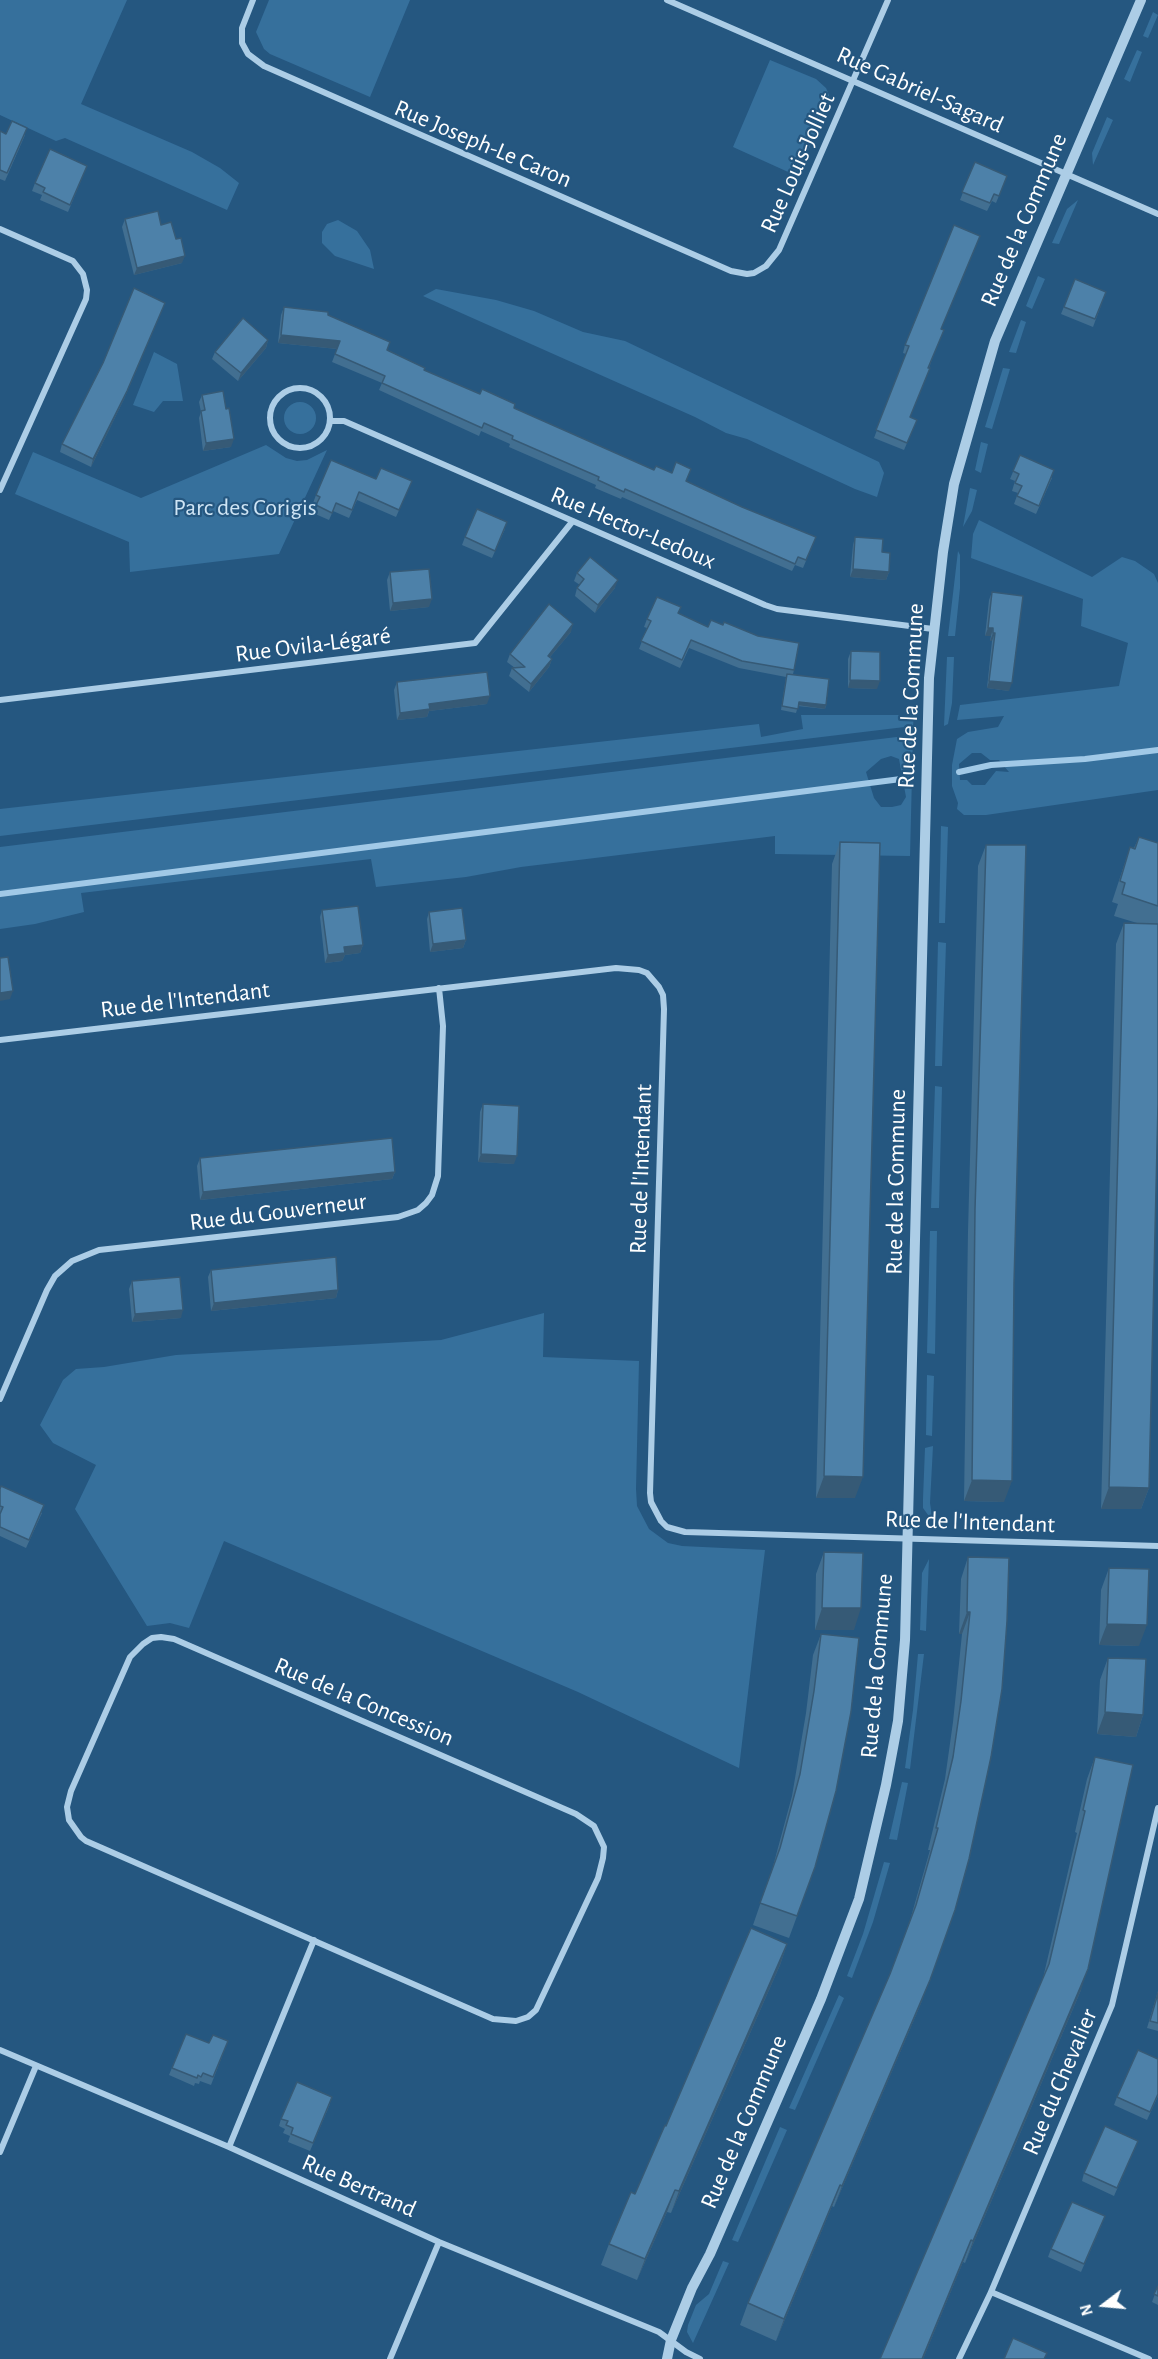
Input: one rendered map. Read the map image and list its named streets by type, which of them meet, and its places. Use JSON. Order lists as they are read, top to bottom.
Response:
{
  "streets": {
    "street": [
      "Rue Gabriel-Sagard",
      "Rue Joseph-Le Caron",
      "Rue Louis-Jolliet",
      "Rue de la Commune",
      "Rue Hector-Ledoux",
      "Rue Ovila-Légaré",
      "Rue de l'Intendant",
      "Rue du Gouverneur",
      "Rue de la Concession",
      "Rue du Chevalier",
      "Rue Bertrand"
    ]
  },
  "crossings": [
    ["Rue Gabriel-Sagard", "Rue Louis-Jolliet"],
    ["Rue Gabriel-Sagard", "Rue de la Commune"],
    ["Rue Joseph-Le Caron", "Rue Louis-Jolliet"],
    ["Rue de la Commune", "Rue Hector-Ledoux"],
    ["Rue de la Commune", "Rue de l'Intendant"],
    ["Rue de la Commune", "Rue Bertrand"],
    ["Rue Hector-Ledoux", "Rue Ovila-Légaré"],
    ["Rue de l'Intendant", "Rue du Gouverneur"]
  ],
  "parks": ["Parc des Corigis"],
  "north": "left"
}
